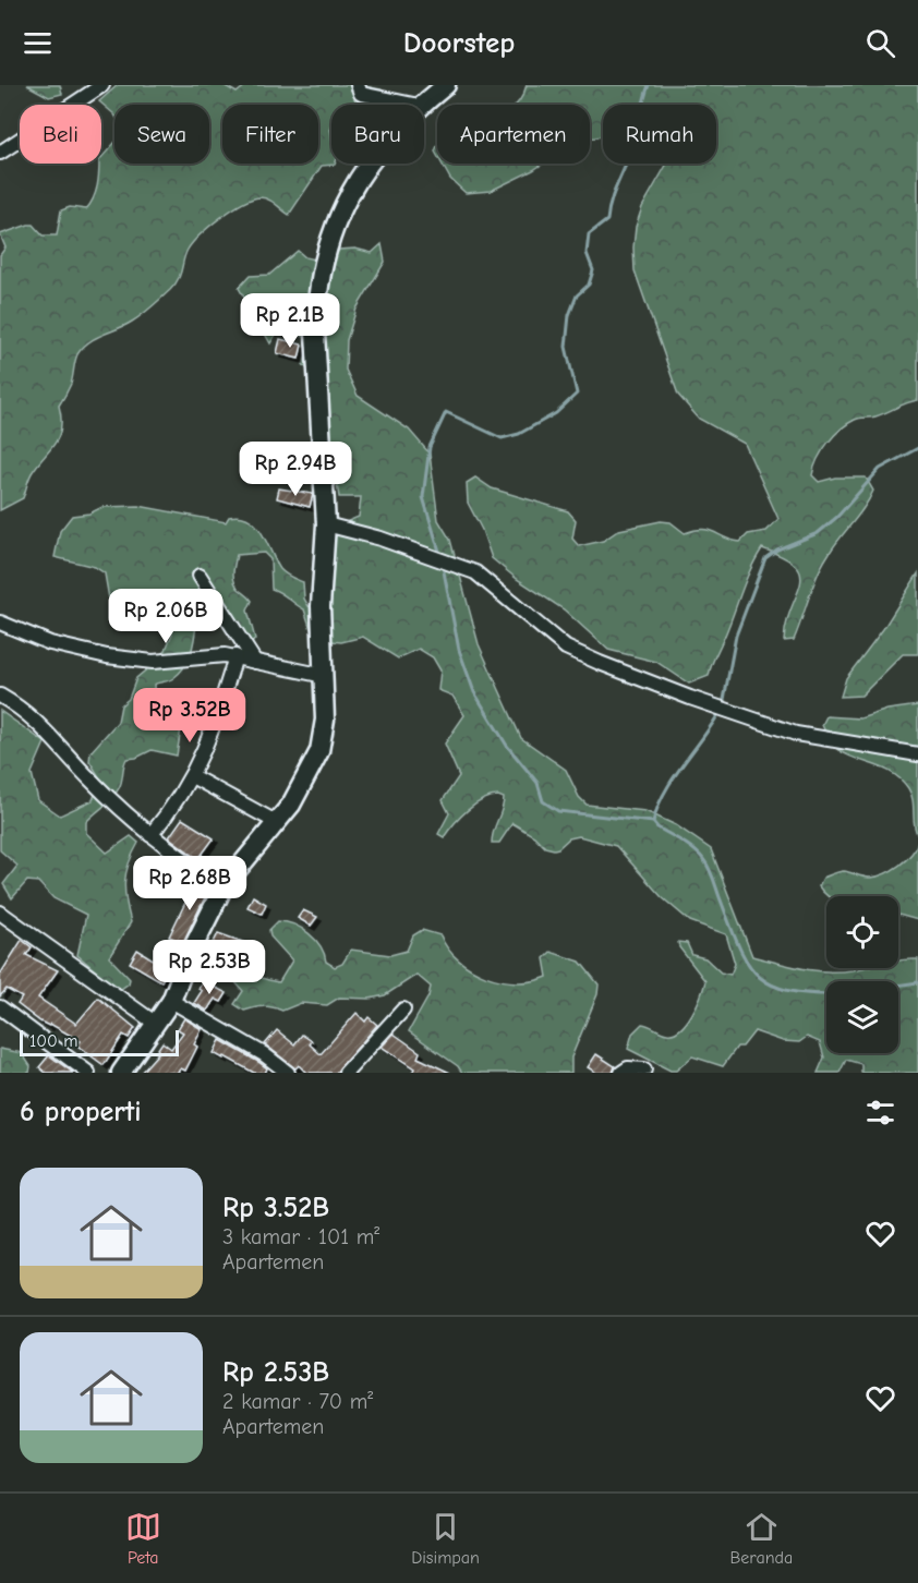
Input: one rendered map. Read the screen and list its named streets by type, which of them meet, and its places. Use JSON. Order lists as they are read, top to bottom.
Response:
{
  "scale_bar": "100 m",
  "page": {
    "header": "Doorstep",
    "chip": [
      "Beli",
      "Sewa",
      "Filter",
      "Baru",
      "Apartemen",
      "Rumah"
    ],
    "price": [
      "Rp 2.1B",
      "Rp 2.94B",
      "Rp 2.06B",
      "Rp 3.52B",
      "Rp 2.68B",
      "Rp 2.53B"
    ],
    "scale": "100 m",
    "heading": "6 properti",
    "list": [
      {
        "name": "Rp 3.52B",
        "note": "3 kamar · 101 m² · Apartemen"
      },
      {
        "name": "Rp 2.53B",
        "note": "2 kamar · 70 m² · Apartemen"
      }
    ],
    "tabs": ["Peta", "Disimpan", "Beranda"]
  }
}
